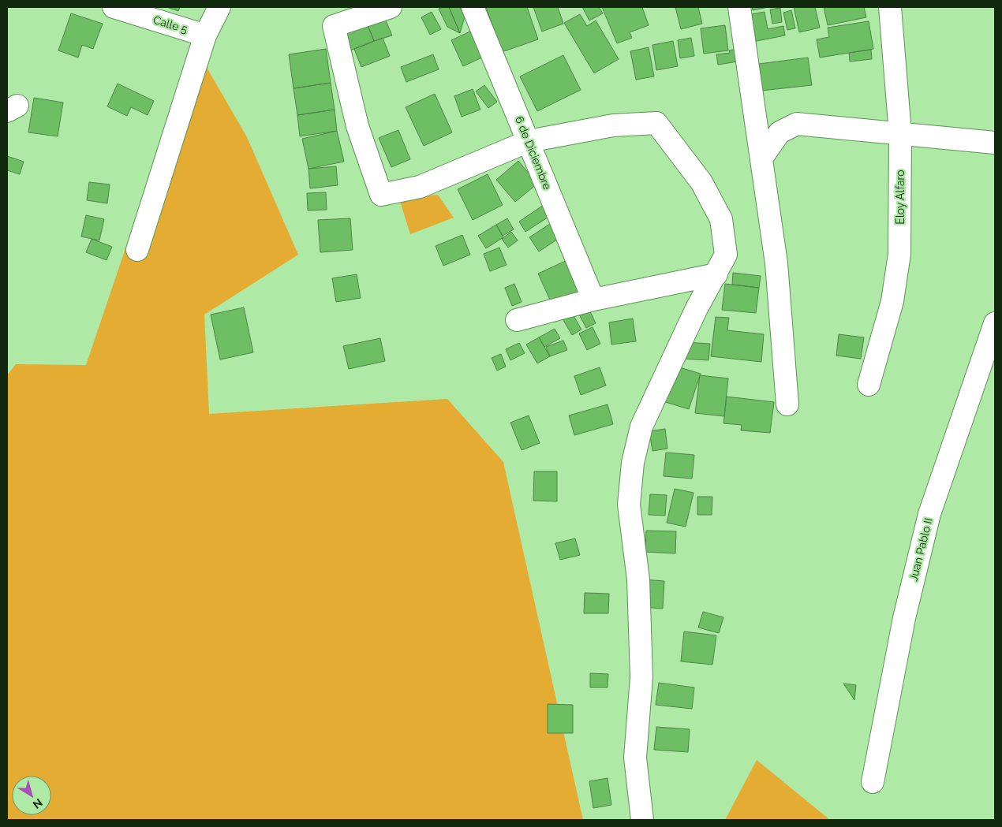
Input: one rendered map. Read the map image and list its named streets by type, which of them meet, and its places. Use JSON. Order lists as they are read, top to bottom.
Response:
{
  "streets": {
    "street": [
      "Calle 5",
      "6 de Diciembre",
      "Eloy Alfaro",
      "Juan Pablo II"
    ]
  },
  "north": "bottom right"
}
